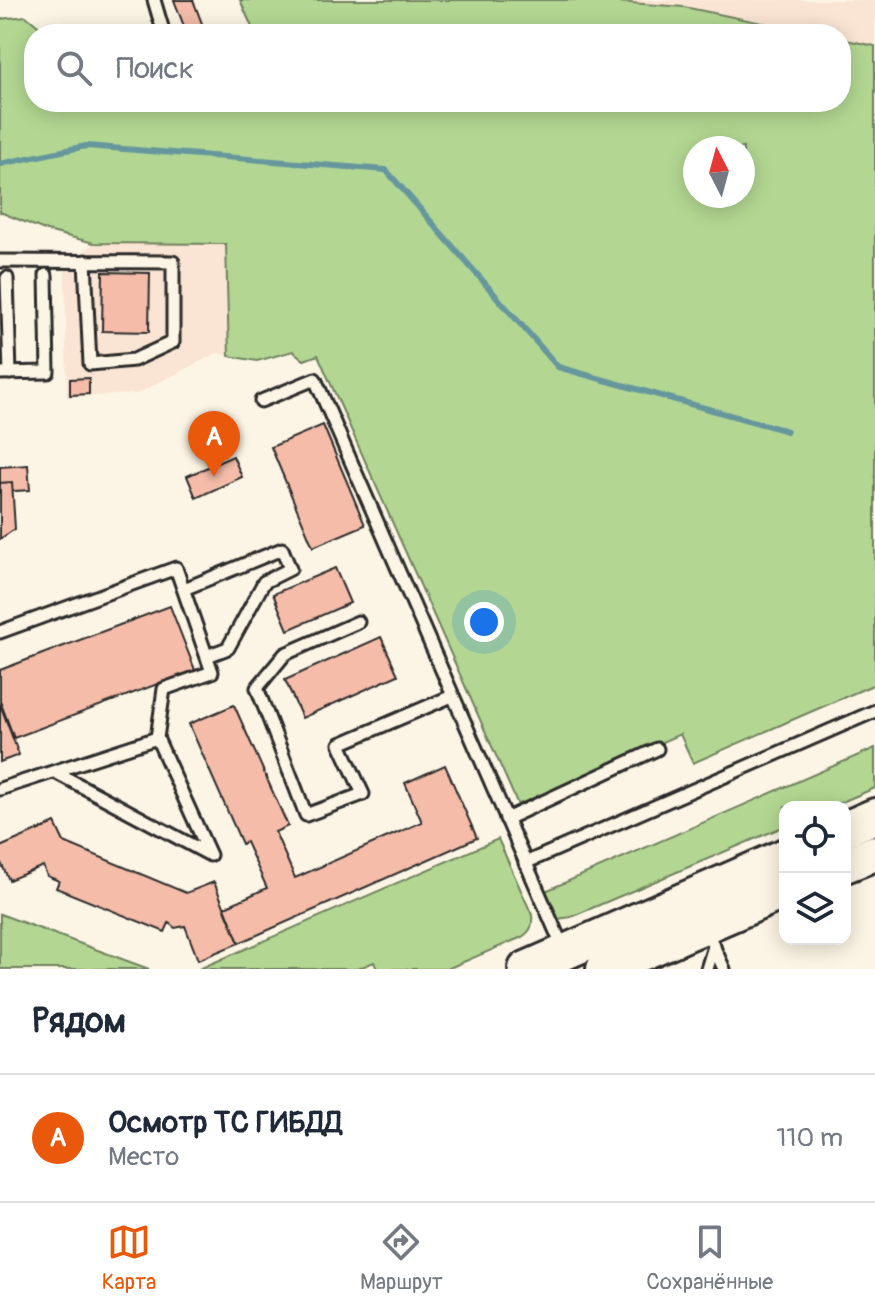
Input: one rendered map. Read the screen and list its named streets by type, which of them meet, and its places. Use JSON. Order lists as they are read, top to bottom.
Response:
{
  "north": "top",
  "page": {
    "search": "Поиск",
    "pins": "A",
    "heading": "Рядом",
    "list": [
      {
        "mark": "A",
        "name": "Осмотр ТС ГИБДД",
        "note": "Место",
        "value": "110 m"
      }
    ],
    "nav": ["Карта", "Маршрут", "Сохранённые"]
  }
}
